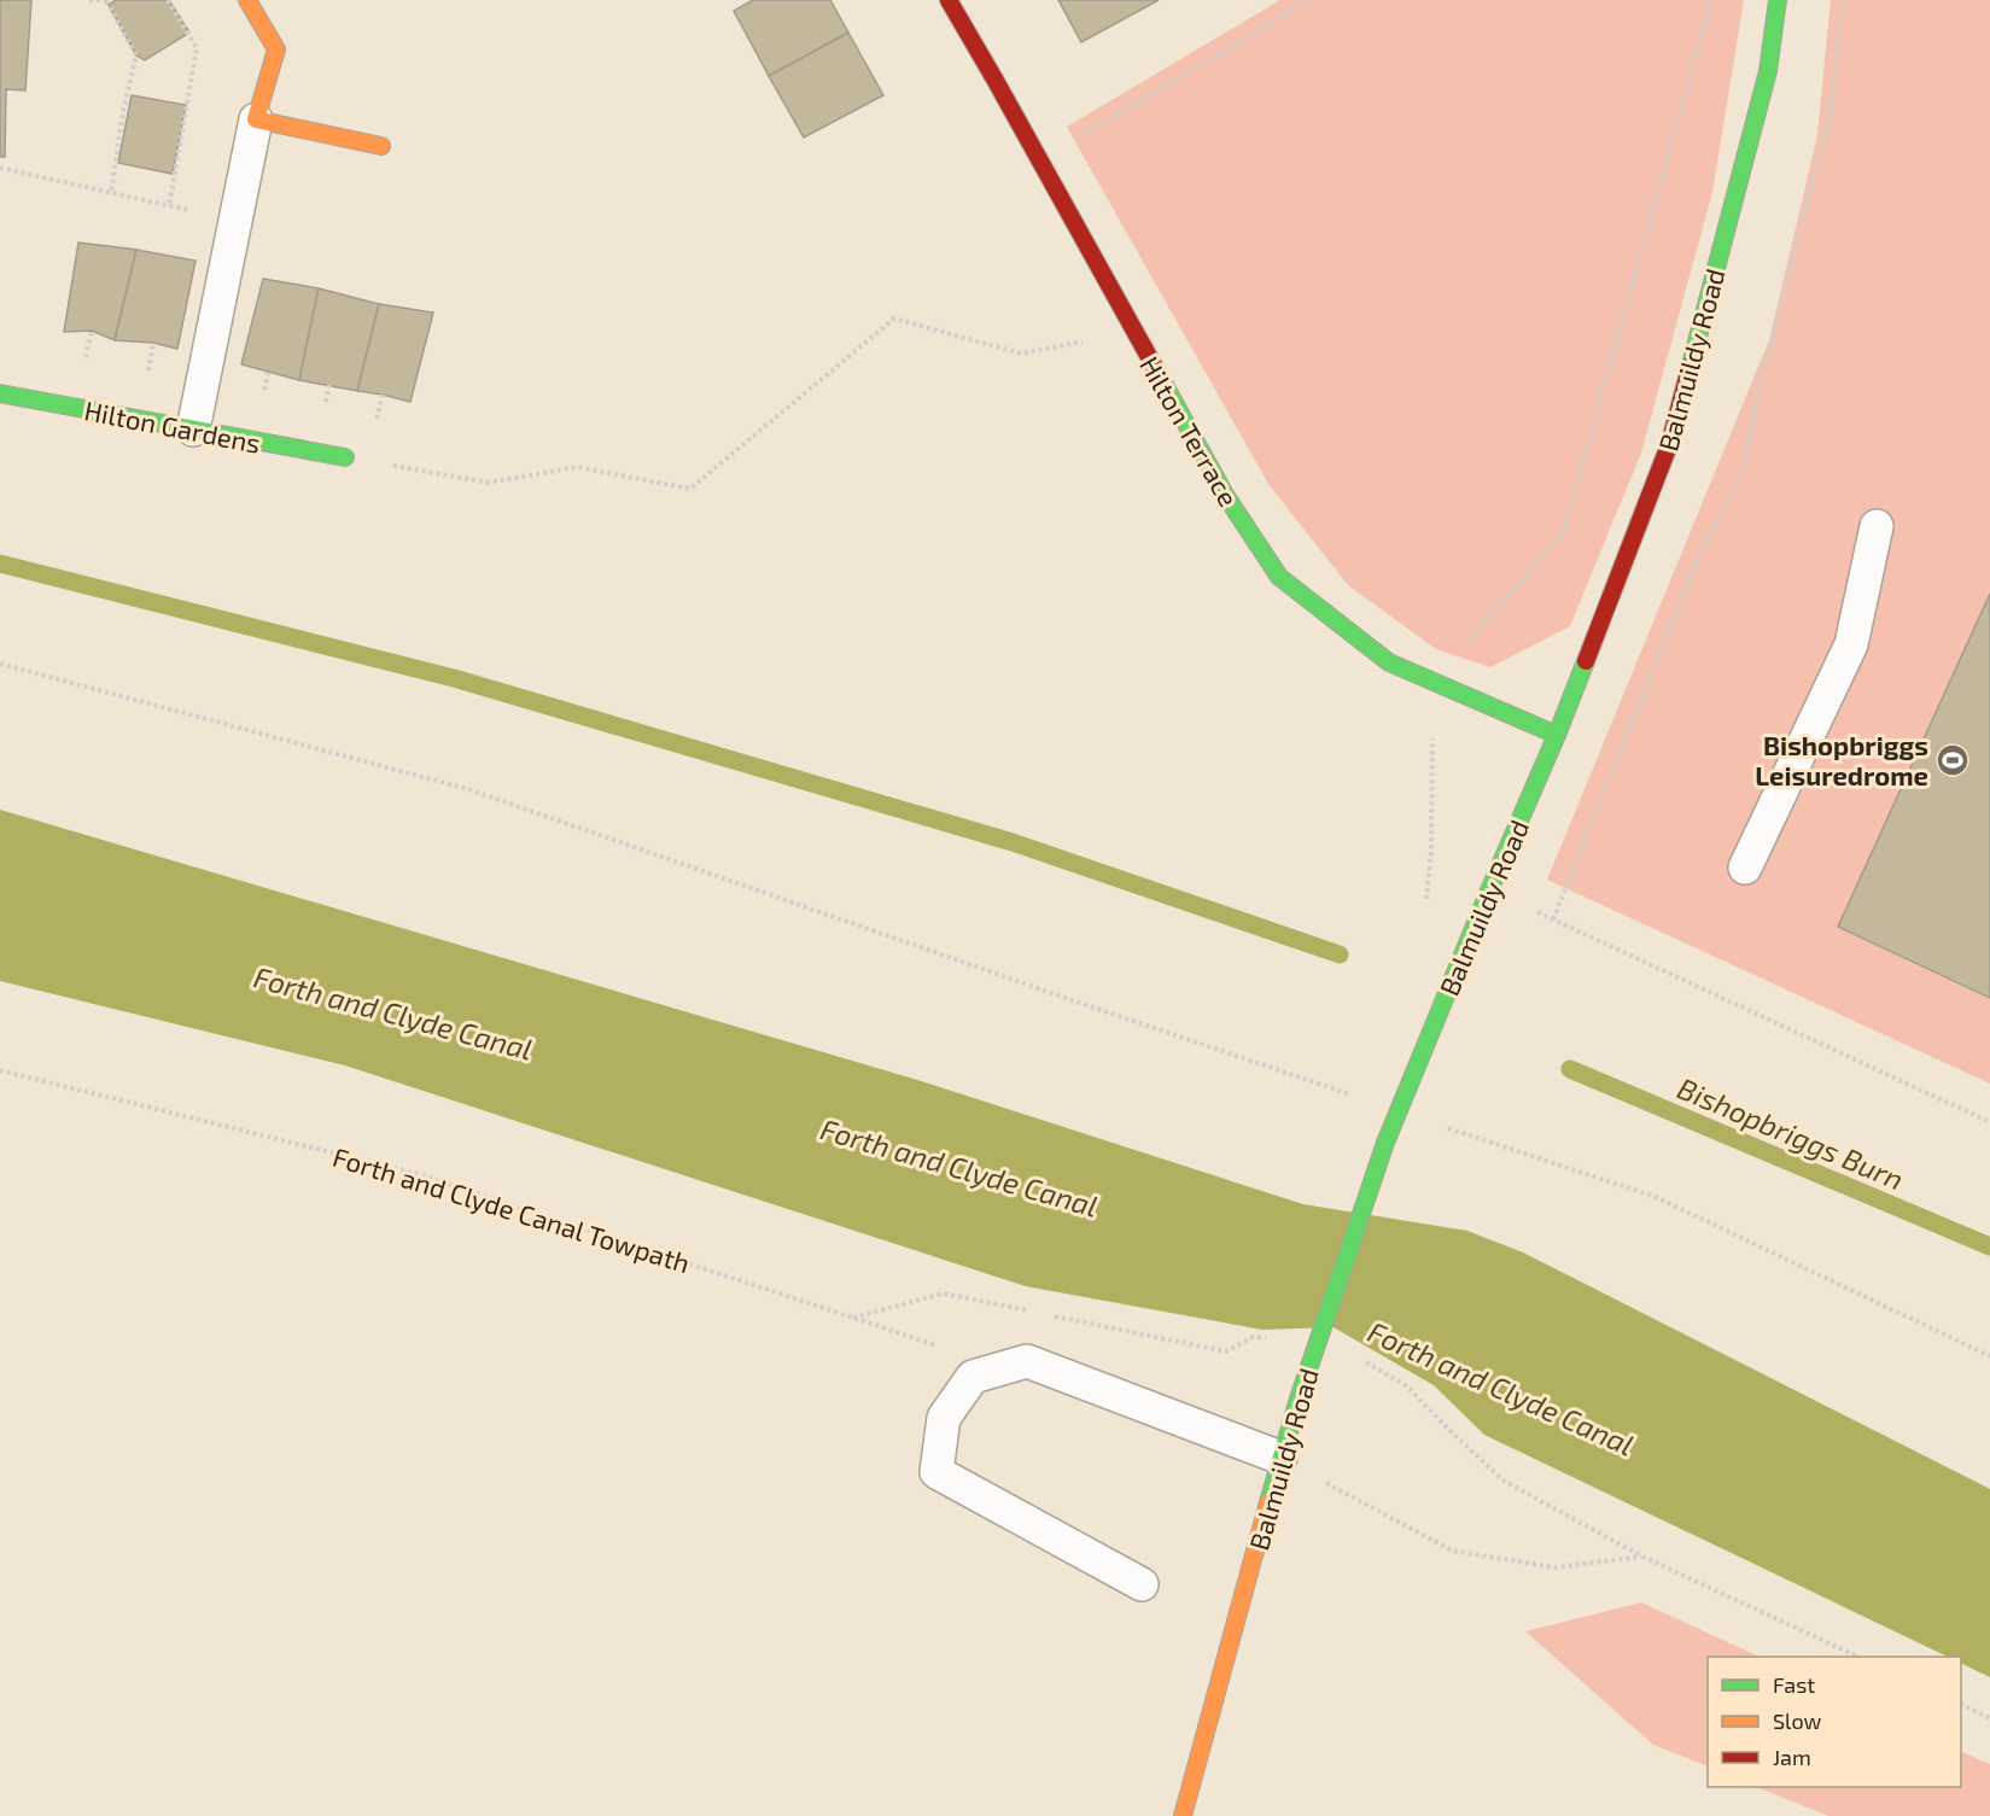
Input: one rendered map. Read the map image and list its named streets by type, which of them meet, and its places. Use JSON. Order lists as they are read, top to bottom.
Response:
{
  "streets": {
    "street": ["Balmuildy Road", "Hilton Gardens", "Hilton Terrace"],
    "path": ["Forth and Clyde Canal Towpath"]
  },
  "crossings": [
    ["Balmuildy Road", "Hilton Terrace"]
  ],
  "water": ["Forth and Clyde Canal", "Bishopbriggs Burn"],
  "places": {
    "sports": ["Bishopbriggs Leisuredrome"]
  },
  "legend": ["Fast", "Slow", "Jam"]
}
